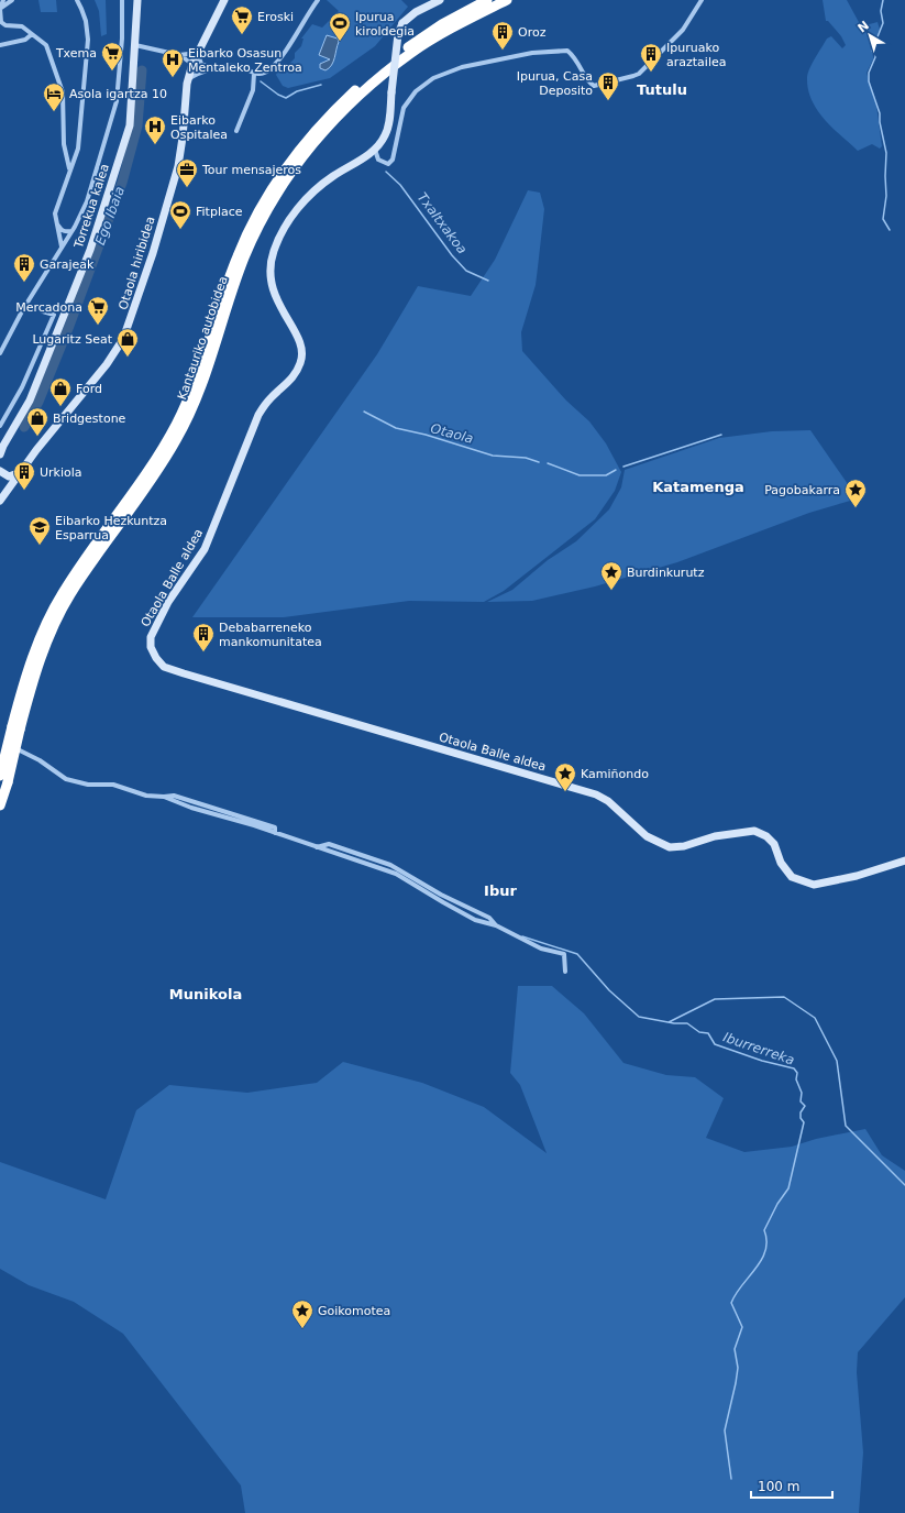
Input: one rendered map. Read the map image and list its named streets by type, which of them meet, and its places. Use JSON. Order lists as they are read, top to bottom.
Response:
{
  "streets": {
    "highway": ["Kantauriko autobidea"],
    "main road": ["Torrekua kalea", "Otaola hiribidea", "Otaola Balle aldea"]
  },
  "districts": [
    "Tutulu",
    "Katamenga",
    "Ibur",
    "Munikola"
  ],
  "water": [
    "Ego Ibaia",
    "Txaltxakoa",
    "Otaola",
    "Iburrerreka"
  ],
  "places": {
    "supermarket": ["Eroski", "Txema", "Mercadona"],
    "sports": ["Ipurua kiroldegia", "Fitplace"],
    "building": [
      "Oroz",
      "Ipuruako araztailea",
      "Ipurua, Casa Deposito",
      "Garajeak",
      "Urkiola",
      "Debabarreneko mankomunitatea"
    ],
    "hospital": ["Eibarko Osasun Mentaleko Zentroa", "Eibarko Ospitalea"],
    "hotel": ["Asola igartza 10"],
    "office": ["Tour mensajeros"],
    "shop": ["Lugaritz Seat", "Ford", "Bridgestone"],
    "place": [
      "Pagobakarra",
      "Burdinkurutz",
      "Kamiñondo",
      "Goikomotea"
    ],
    "school or university": ["Eibarko Hezkuntza Esparrua"]
  },
  "scale_bar": "100 m",
  "north": "top left"
}
